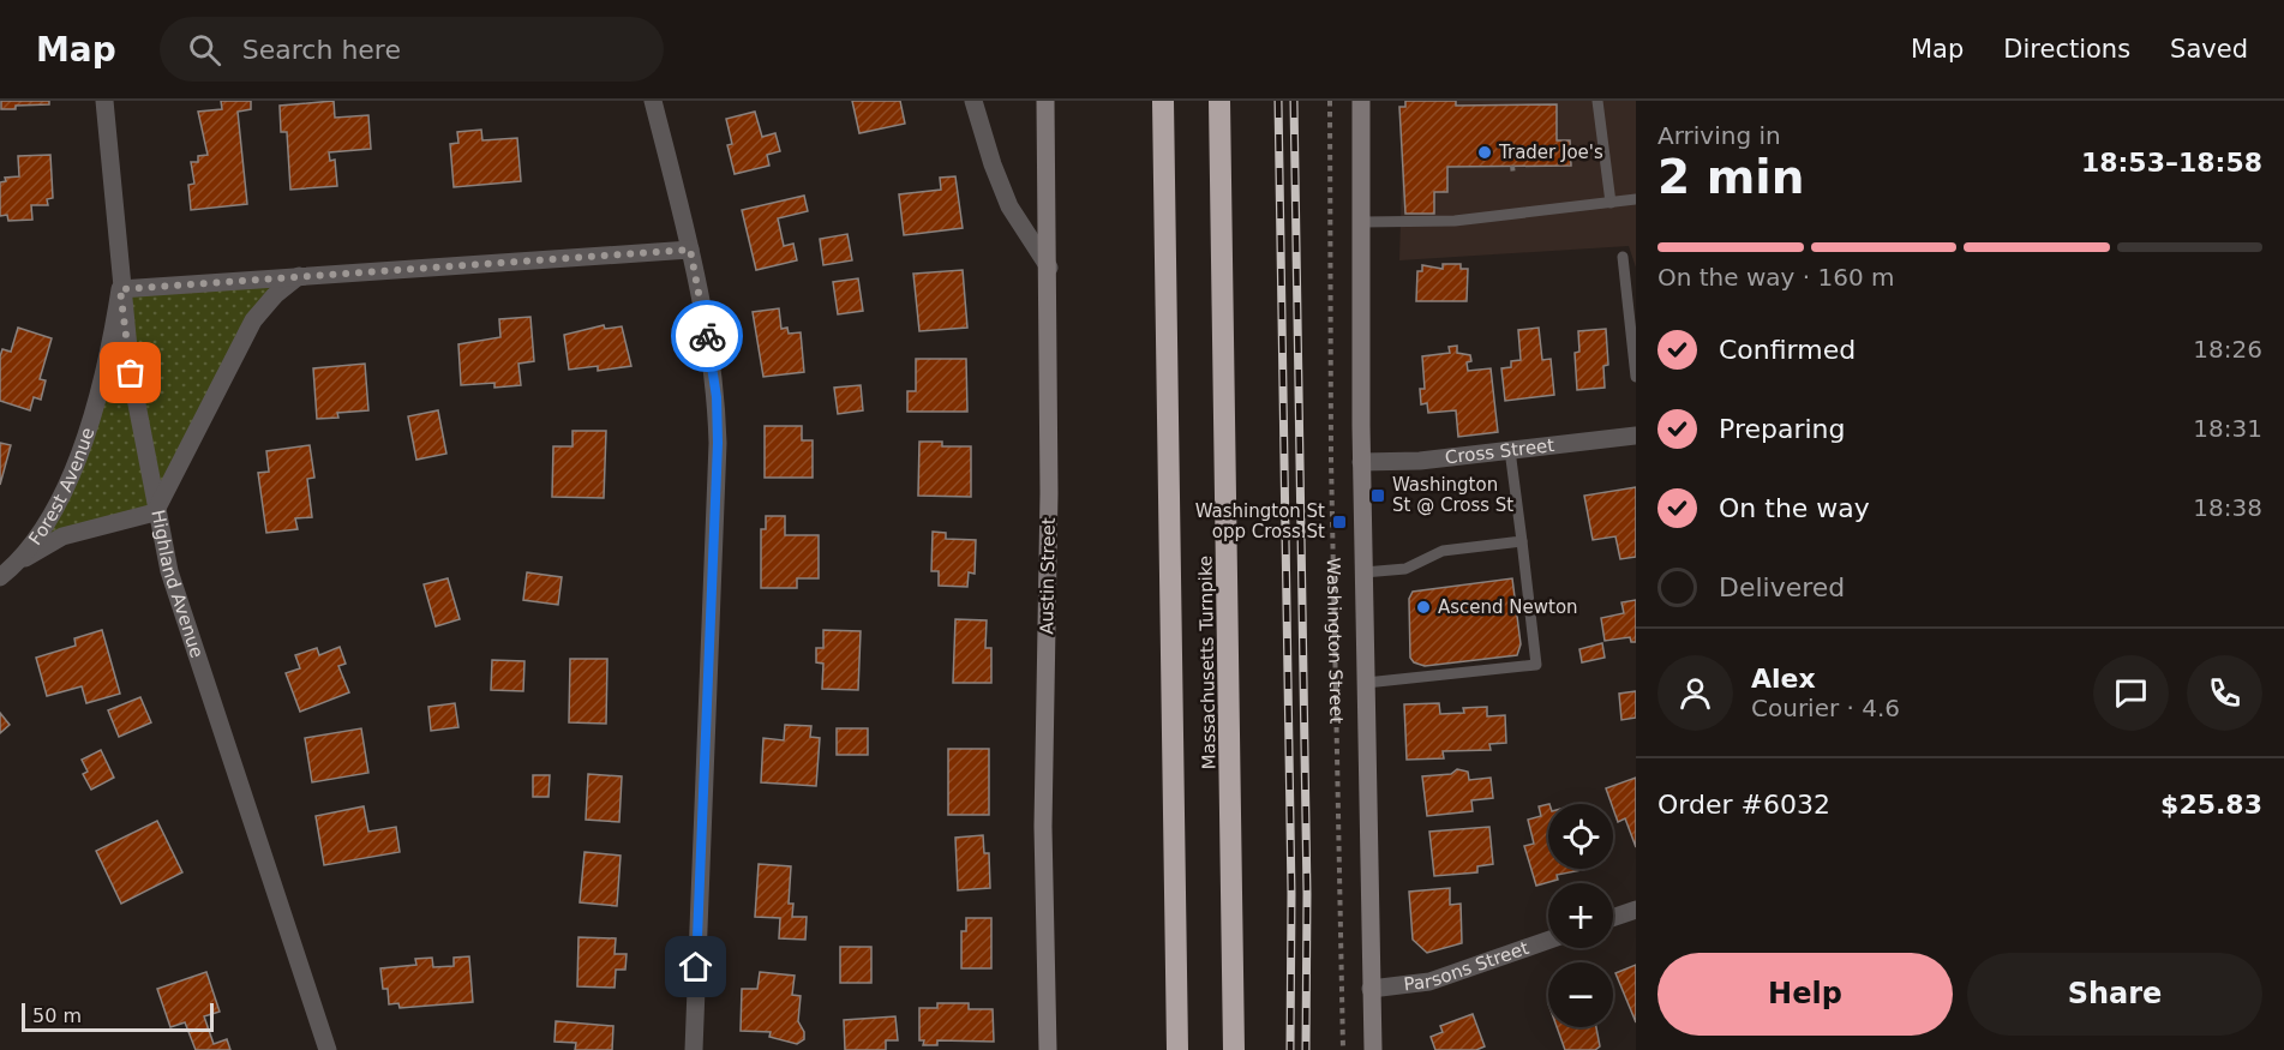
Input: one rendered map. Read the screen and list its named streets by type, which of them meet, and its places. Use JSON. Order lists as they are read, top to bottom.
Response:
{
  "streets": {
    "highway": ["Massachusetts Turnpike"],
    "main road": ["Austin Street", "Washington Street"],
    "street": [
      "Cross Street",
      "Forest Avenue",
      "Highland Avenue",
      "Parsons Street"
    ]
  },
  "crossings": [
    ["Cross Street", "Washington Street"],
    ["Forest Avenue", "Highland Avenue"],
    ["Washington Street", "Parsons Street"]
  ],
  "places": {
    "other": ["Trader Joe's", "Ascend Newton"],
    "transit": ["Washington St @ Cross St", "Washington St opp Cross St"]
  },
  "scale_bar": "50 m",
  "page": {
    "header": "Map",
    "search": "Search here",
    "nav": ["Map", "Directions", "Saved"],
    "heading": ["2 min", "Arriving in", "18:53–18:58"],
    "panel": [
      "Alex",
      "Courier · 4.6",
      "Order #6032",
      "$25.83"
    ],
    "bar": "On the way · 160 m",
    "list": [
      ["Confirmed", "18:26"],
      ["Preparing", "18:31"],
      ["On the way", "18:38"],
      "Delivered"
    ],
    "map_buttons": ["+", "−"],
    "buttons": ["Help", "Share"],
    "scale": "50 m"
  }
}
